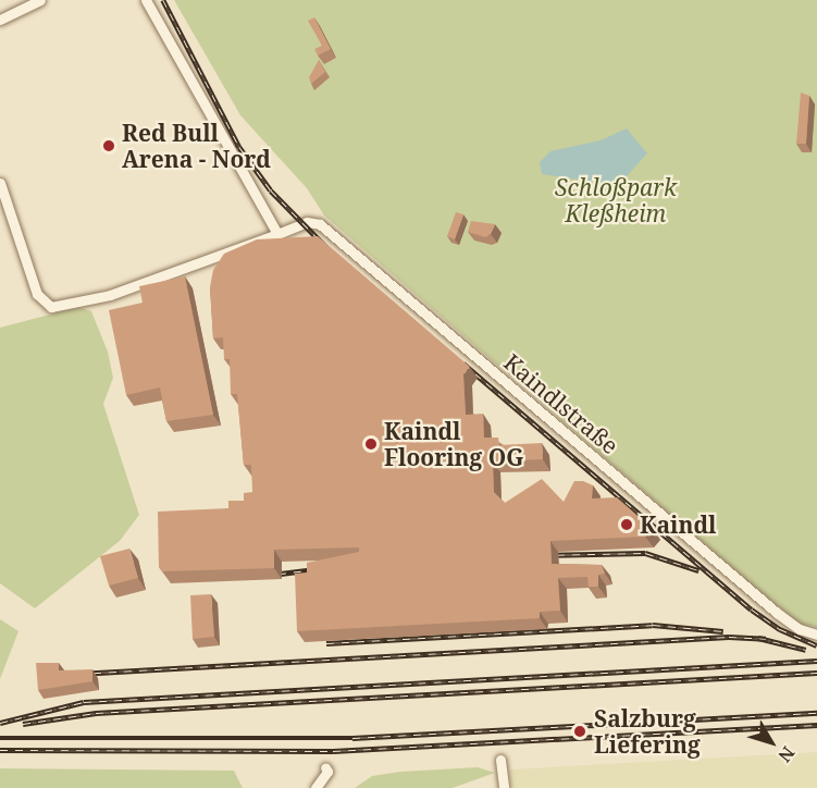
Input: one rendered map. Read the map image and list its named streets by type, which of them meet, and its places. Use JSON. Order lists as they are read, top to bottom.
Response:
{
  "streets": {
    "street": ["Kaindlstraße"]
  },
  "parks": ["Schloßpark Kleßheim"],
  "places": [
    "Red Bull Arena - Nord",
    "Kaindl Flooring OG",
    "Kaindl",
    "Salzburg Liefering"
  ],
  "north": "bottom right"
}
